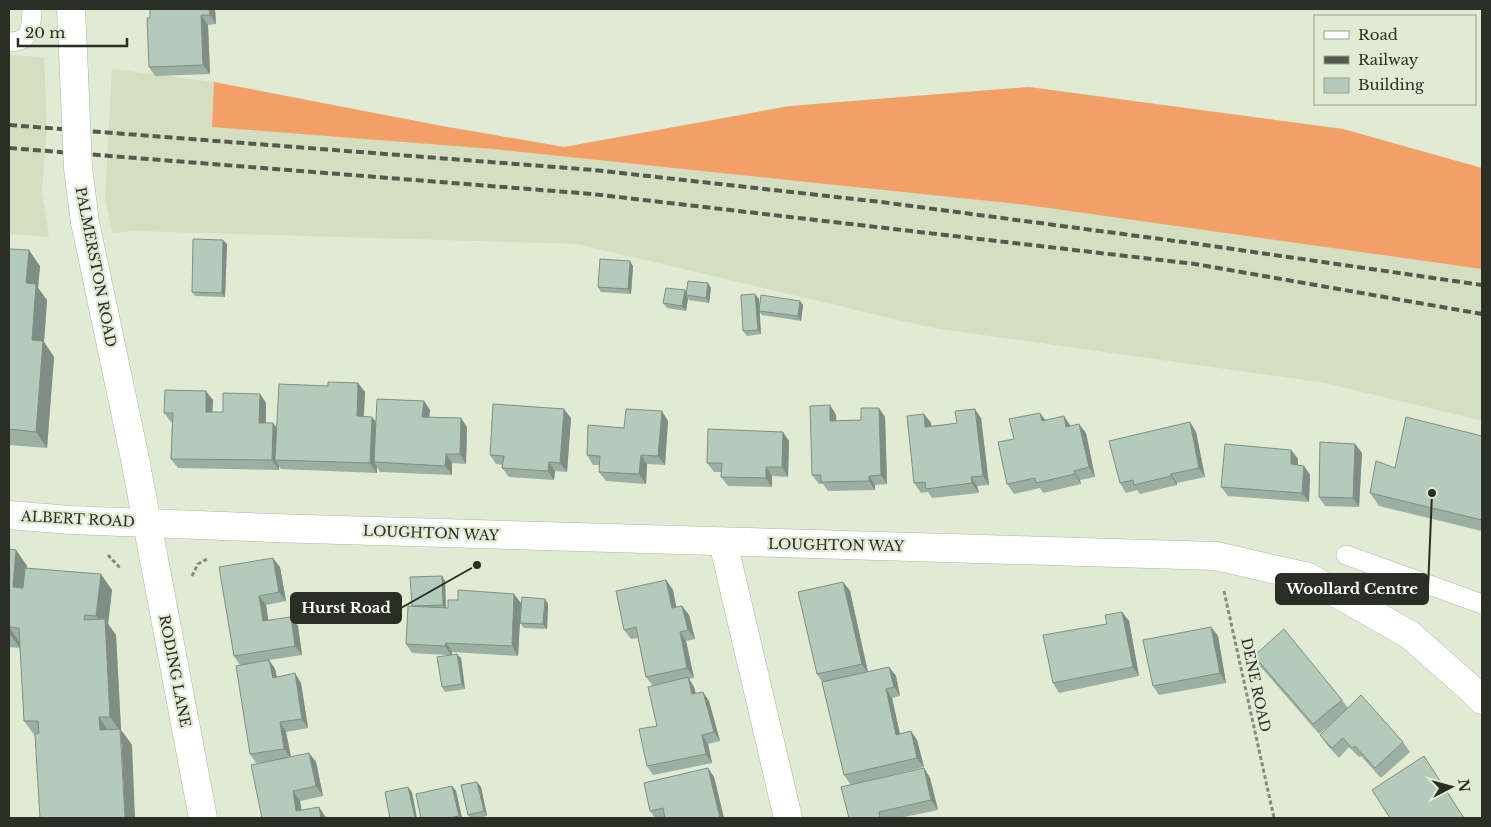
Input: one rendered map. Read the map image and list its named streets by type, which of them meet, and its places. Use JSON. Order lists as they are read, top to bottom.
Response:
{
  "streets": {
    "street": [
      "PALMERSTON ROAD",
      "ALBERT ROAD",
      "LOUGHTON WAY",
      "RODING LANE"
    ],
    "path": ["DENE ROAD"]
  },
  "crossings": [
    ["PALMERSTON ROAD", "ALBERT ROAD"],
    ["PALMERSTON ROAD", "LOUGHTON WAY"],
    ["PALMERSTON ROAD", "RODING LANE"],
    ["ALBERT ROAD", "LOUGHTON WAY"],
    ["ALBERT ROAD", "RODING LANE"],
    ["LOUGHTON WAY", "RODING LANE"],
    ["LOUGHTON WAY", "DENE ROAD"]
  ],
  "places": ["Woollard Centre", "Hurst Road"],
  "legend": ["Road", "Railway", "Building"],
  "scale_bar": "20 m",
  "north": "right"
}
